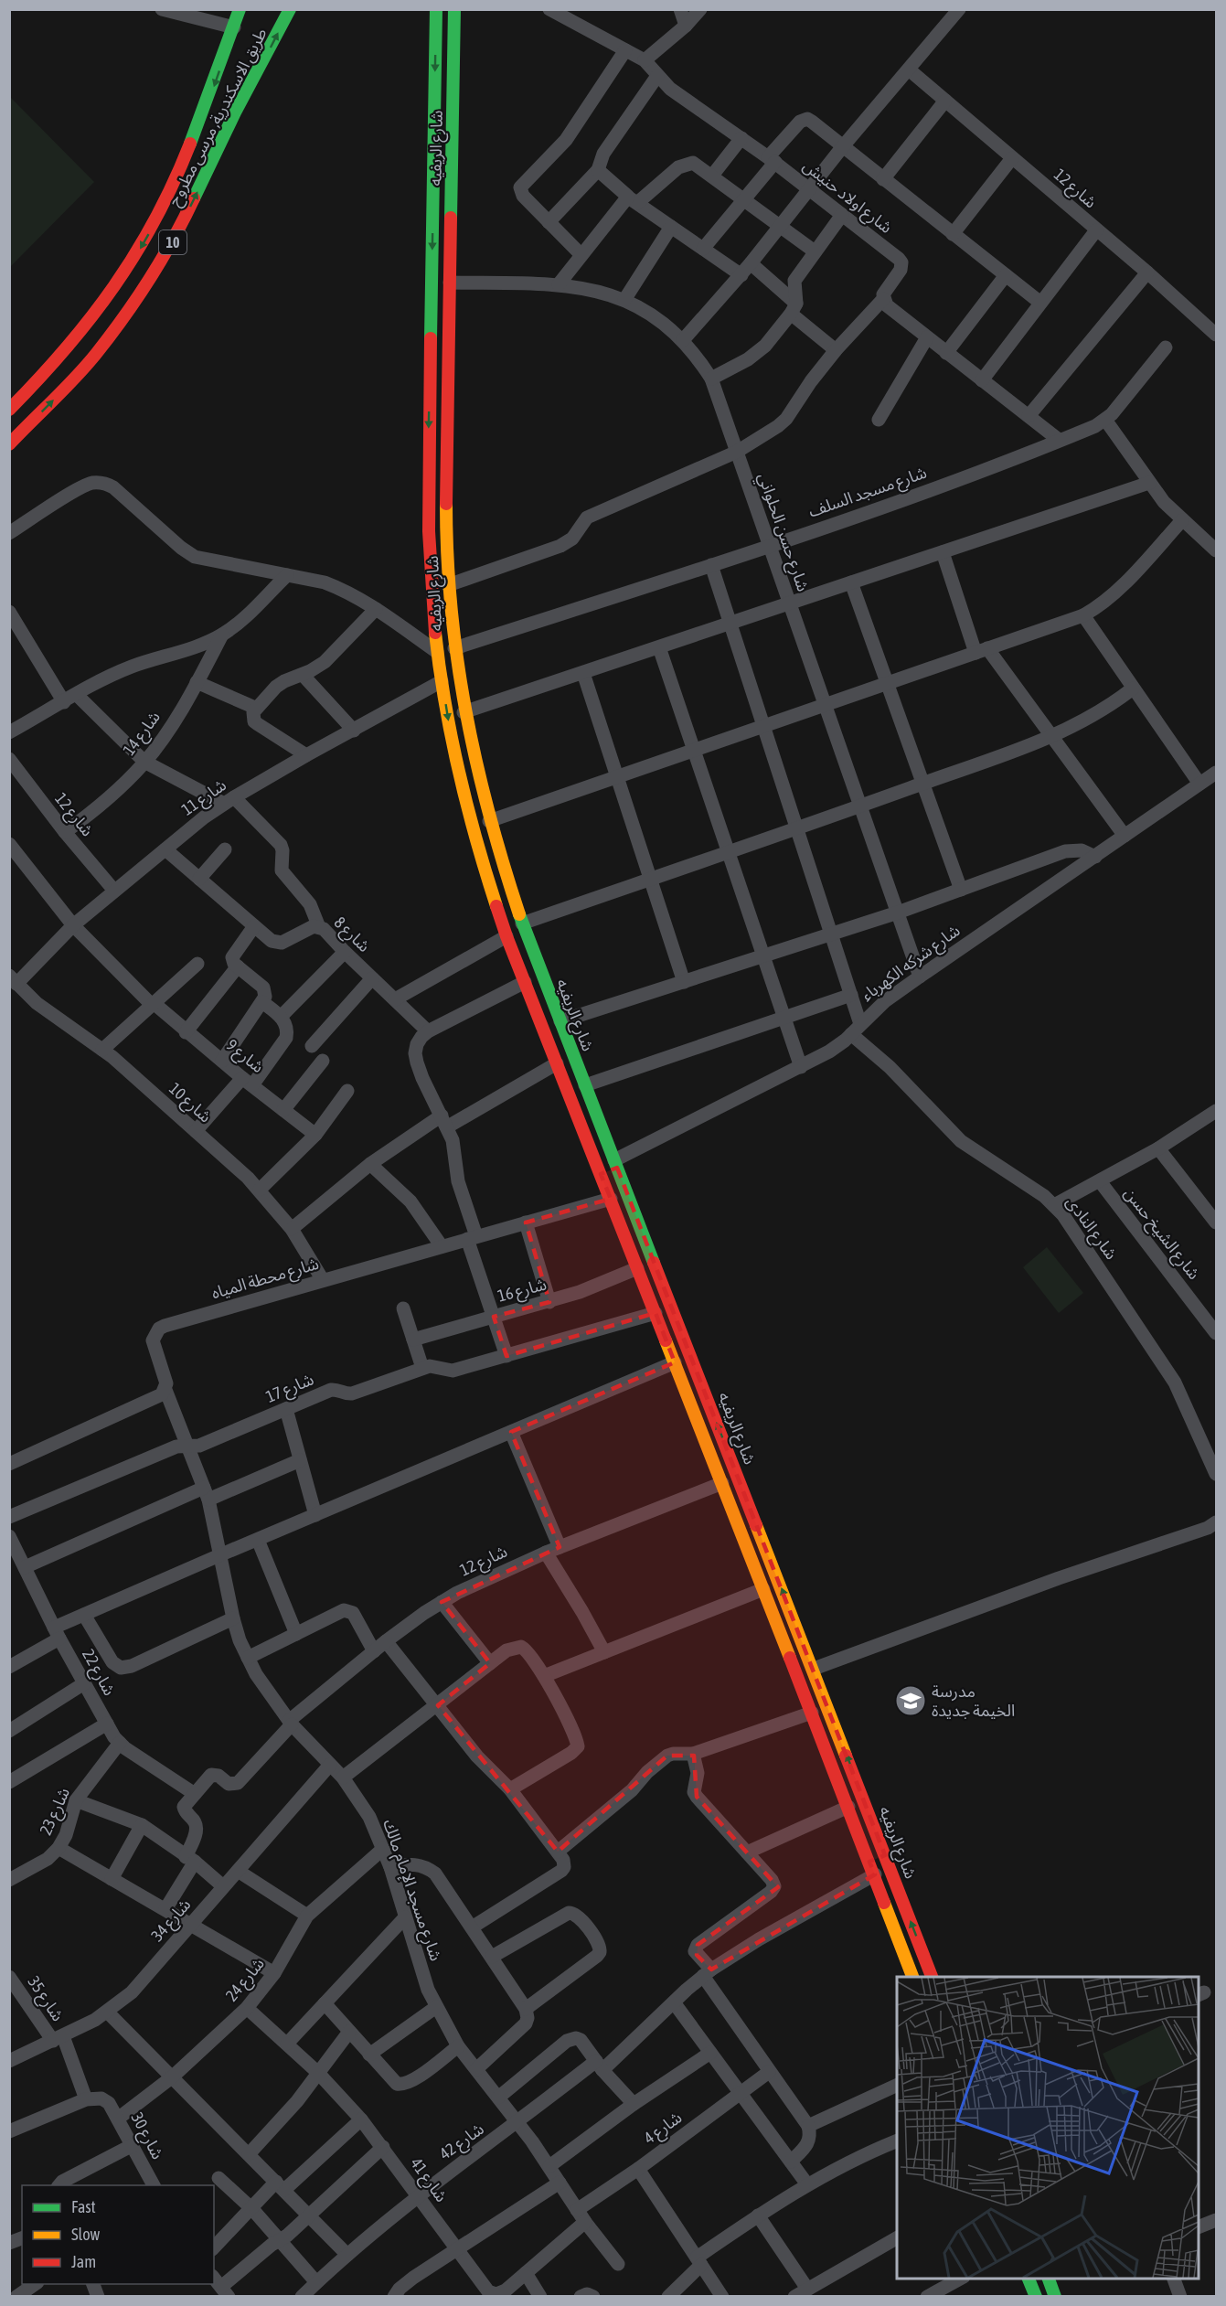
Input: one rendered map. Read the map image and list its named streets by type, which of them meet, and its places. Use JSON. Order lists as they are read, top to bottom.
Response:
{
  "streets": {
    "street": [
      "طريق الاسكندرية, مرسى مطروح",
      "شارع الريفيه",
      "شارع 12",
      "شارع اولاد حنيش",
      "10",
      "شارع مسجد السلف",
      "شارع حسن الحلواني",
      "شارع 14",
      "شارع 11",
      "شارع 8",
      "شارع شركه الكهرباء",
      "شارع 9",
      "شارع 10",
      "شارع النادى",
      "شارع الشيخ حسن",
      "شارع محطة المياه",
      "شارع 16",
      "شارع 17",
      "شارع 22",
      "شارع 23",
      "شارع مسجد الإمام مالك",
      "شارع 34",
      "شارع 24",
      "شارع 35",
      "شارع 4",
      "شارع 30",
      "شارع 42",
      "شارع 41"
    ]
  },
  "crossings": [
    ["شارع الريفيه", "شارع 12"],
    ["شارع الريفيه", "شارع مسجد السلف"],
    ["شارع الريفيه", "شارع حسن الحلواني"],
    ["شارع الريفيه", "شارع 11"],
    ["شارع الريفيه", "شارع شركه الكهرباء"],
    ["شارع الريفيه", "شارع محطة المياه"],
    ["شارع الريفيه", "شارع 16"],
    ["شارع الريفيه", "شارع 17"],
    ["شارع الريفيه", "شارع 42"],
    ["شارع 12", "شارع 14"],
    ["شارع 12", "شارع 11"],
    ["شارع 12", "شارع 22"],
    ["شارع 12", "شارع مسجد الإمام مالك"],
    ["شارع مسجد السلف", "شارع حسن الحلواني"],
    ["شارع حسن الحلواني", "شارع شركه الكهرباء"],
    ["شارع 11", "شارع 8"],
    ["شارع 11", "شارع 9"],
    ["شارع 11", "شارع 10"],
    ["شارع شركه الكهرباء", "شارع النادى"],
    ["شارع 10", "شارع محطة المياه"],
    ["شارع محطة المياه", "شارع مسجد الإمام مالك"],
    ["شارع 17", "شارع مسجد الإمام مالك"],
    ["شارع 22", "شارع 23"],
    ["شارع مسجد الإمام مالك", "شارع 34"],
    ["شارع مسجد الإمام مالك", "شارع 24"],
    ["شارع مسجد الإمام مالك", "شارع 4"],
    ["شارع مسجد الإمام مالك", "شارع 42"],
    ["شارع مسجد الإمام مالك", "شارع 41"],
    ["شارع 34", "شارع 35"],
    ["شارع 24", "شارع 30"],
    ["شارع 24", "شارع 41"],
    ["شارع 35", "شارع 30"],
    ["شارع 42", "شارع 41"]
  ],
  "places": {
    "school or university": ["مدرسة الخيمة جديدة"]
  },
  "legend": ["Fast", "Slow", "Jam"]
}
